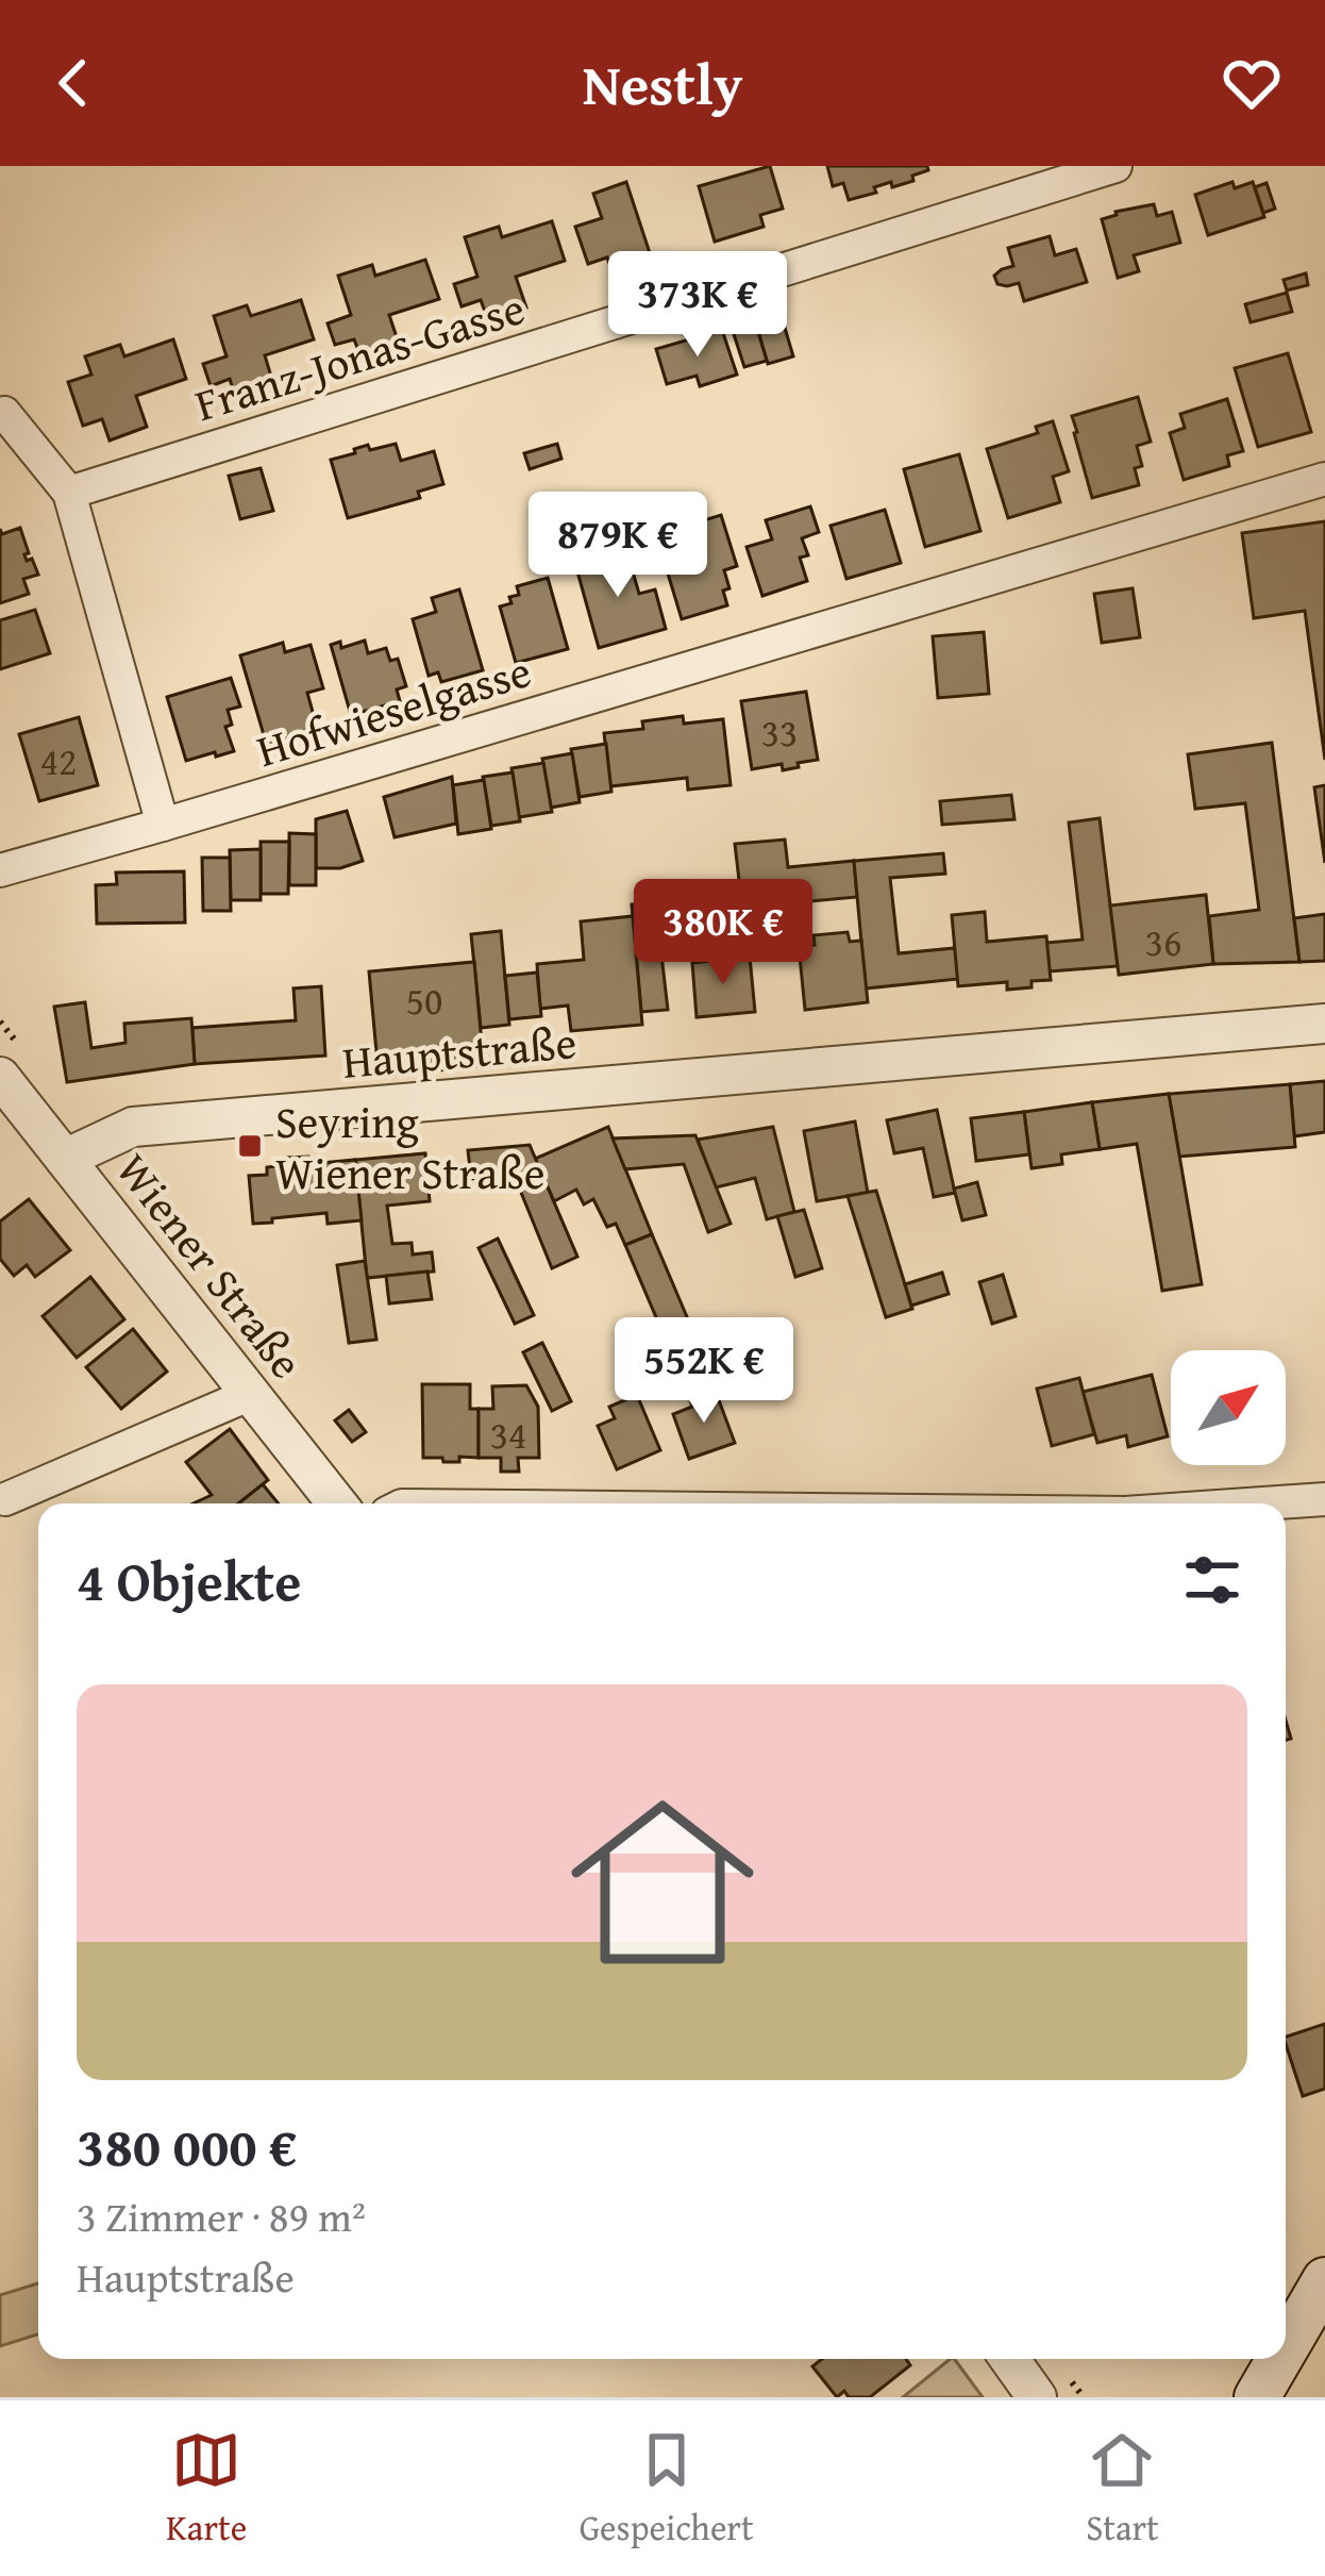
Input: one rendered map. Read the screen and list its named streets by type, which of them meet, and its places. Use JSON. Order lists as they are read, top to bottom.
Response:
{
  "streets": {
    "street": [
      "Franz-Jonas-Gasse",
      "Hofwieselgasse",
      "Hauptstraße",
      "Wiener Straße"
    ]
  },
  "crossings": [
    ["Hauptstraße", "Wiener Straße"]
  ],
  "places": {
    "transit": ["Seyring Wiener Straße"]
  },
  "house_numbers": [
    "33",
    "42",
    "36",
    "50",
    "34"
  ],
  "north": "top right",
  "page": {
    "header": "Nestly",
    "price": [
      "373K €",
      "879K €",
      "380K €",
      "552K €"
    ],
    "heading": "4 Objekte",
    "list": [
      {
        "name": "380 000 €",
        "note": "3 Zimmer · 89 m² · Hauptstraße"
      }
    ],
    "tabs": ["Karte", "Gespeichert", "Start"]
  }
}
